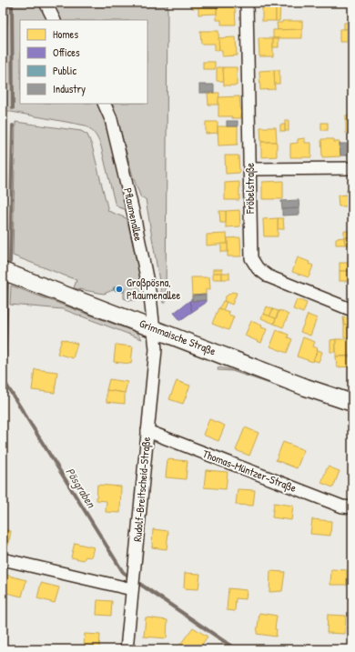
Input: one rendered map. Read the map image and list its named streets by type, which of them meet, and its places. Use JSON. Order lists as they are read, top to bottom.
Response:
{
  "streets": {
    "main road": ["Grimmaische Straße"],
    "street": [
      "Fröbelstraße",
      "Pflaumenallee",
      "Thomas-Müntzer-Straße",
      "Rudolf-Breitscheid-Straße"
    ]
  },
  "crossings": [
    ["Pflaumenallee", "Grimmaische Straße"],
    ["Pflaumenallee", "Rudolf-Breitscheid-Straße"],
    ["Grimmaische Straße", "Rudolf-Breitscheid-Straße"],
    ["Thomas-Müntzer-Straße", "Rudolf-Breitscheid-Straße"]
  ],
  "water": ["Pösgraben"],
  "places": ["Großpösna, Pflaumenallee"],
  "legend": [
    "Homes",
    "Offices",
    "Public",
    "Industry"
  ]
}
